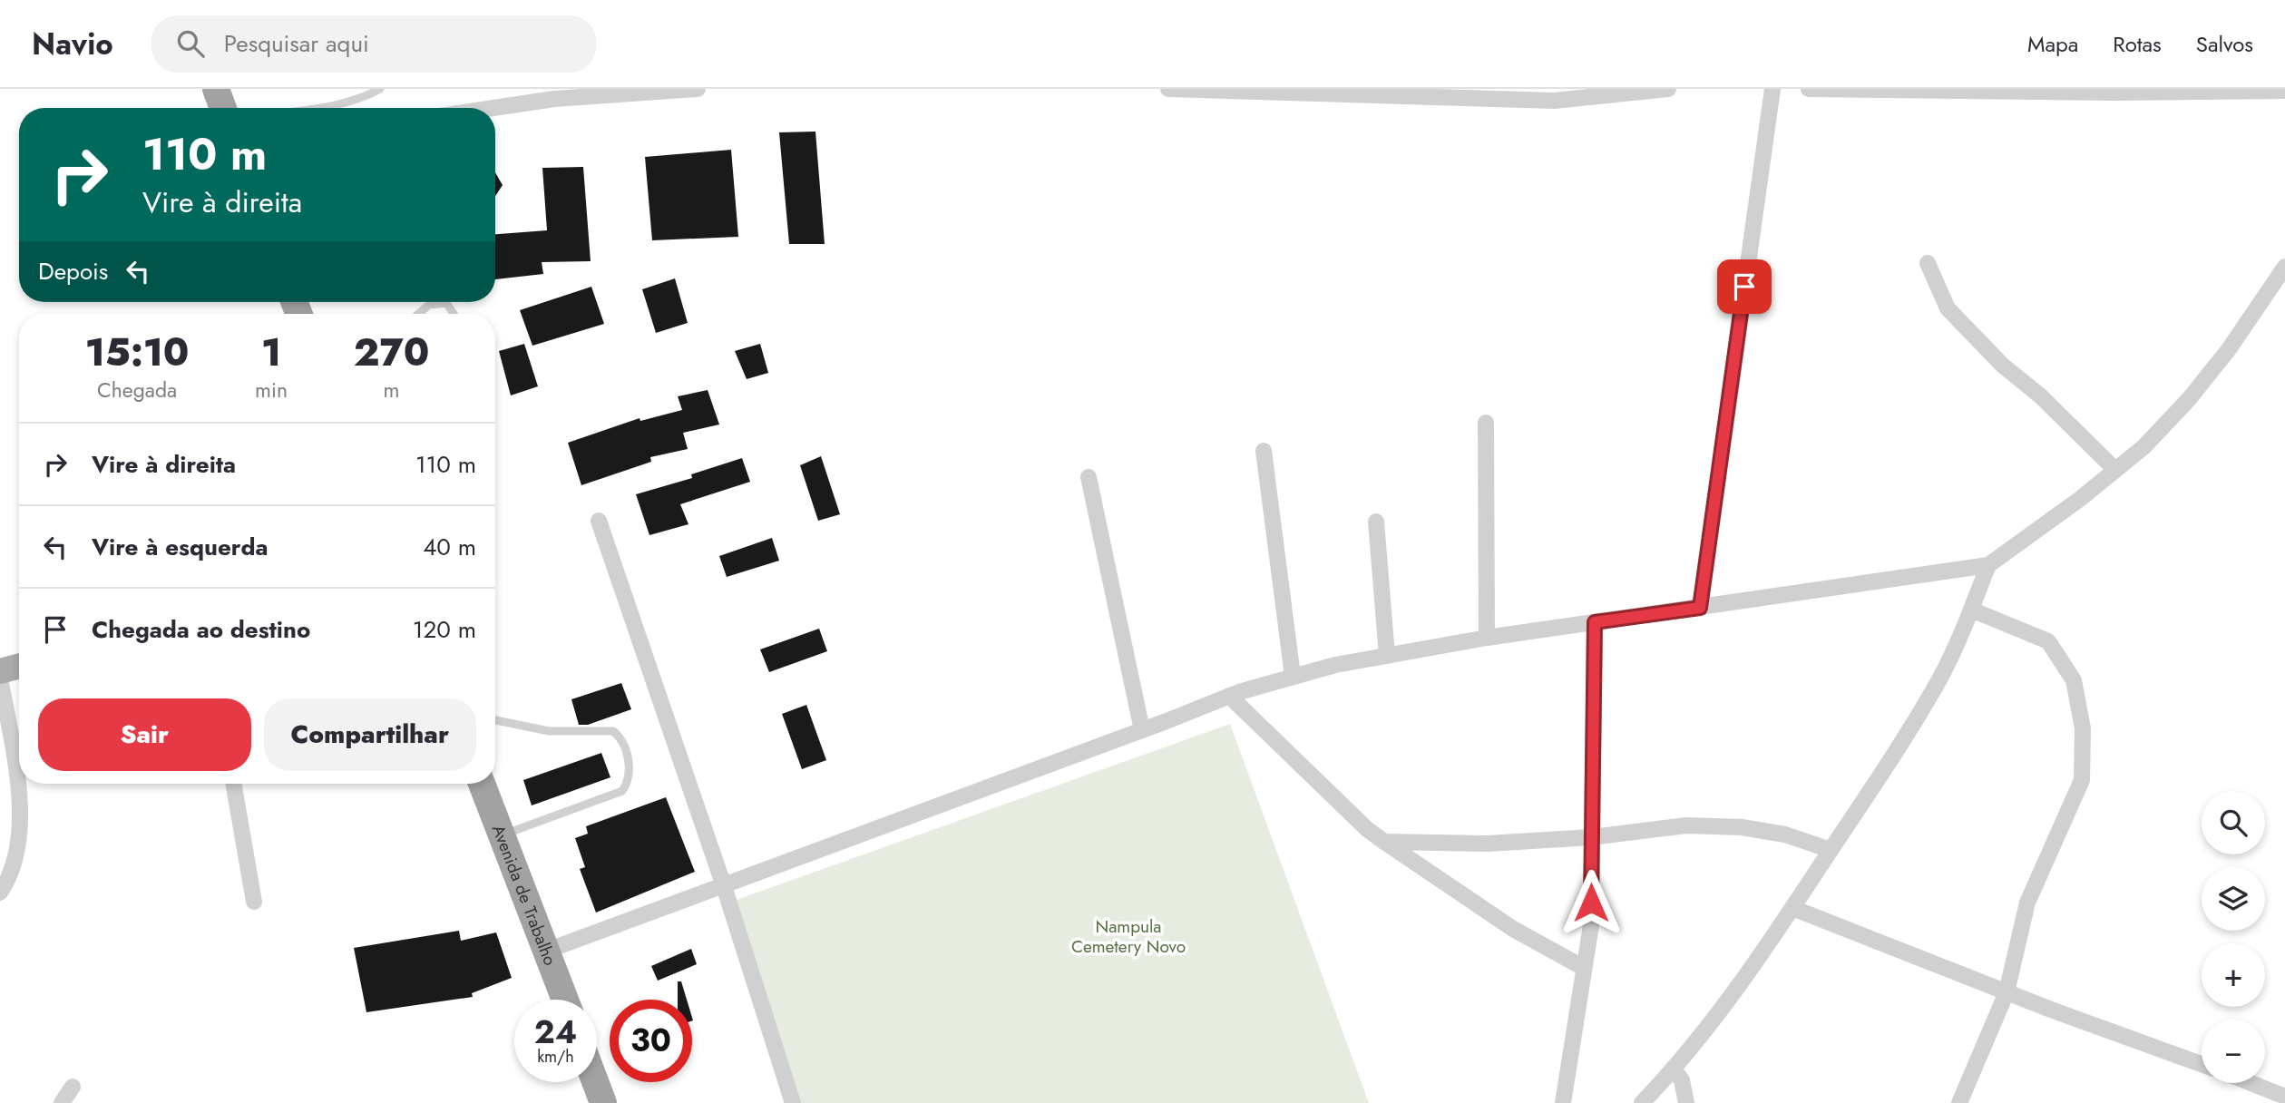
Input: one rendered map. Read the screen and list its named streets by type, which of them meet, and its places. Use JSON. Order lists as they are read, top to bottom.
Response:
{
  "streets": {
    "highway": ["Avenida de Trabalho"]
  },
  "parks": ["Nampula Cemetery Novo"],
  "page": {
    "header": "Navio",
    "search": "Pesquisar aqui",
    "nav": ["Mapa", "Rotas", "Salvos"],
    "turn": ["110 m", "Vire à direita"],
    "then": "Depois",
    "eta": [
      "15:10",
      "Chegada",
      "1",
      "min",
      "270",
      "m"
    ],
    "list": [
      {
        "name": "Vire à direita",
        "value": "110 m"
      },
      {
        "name": "Vire à esquerda",
        "value": "40 m"
      },
      {
        "name": "Chegada ao destino",
        "value": "120 m"
      }
    ],
    "buttons": ["Sair", "Compartilhar"],
    "map_buttons": ["+", "−"],
    "speed": "24 km/h",
    "limit": "30"
  }
}
